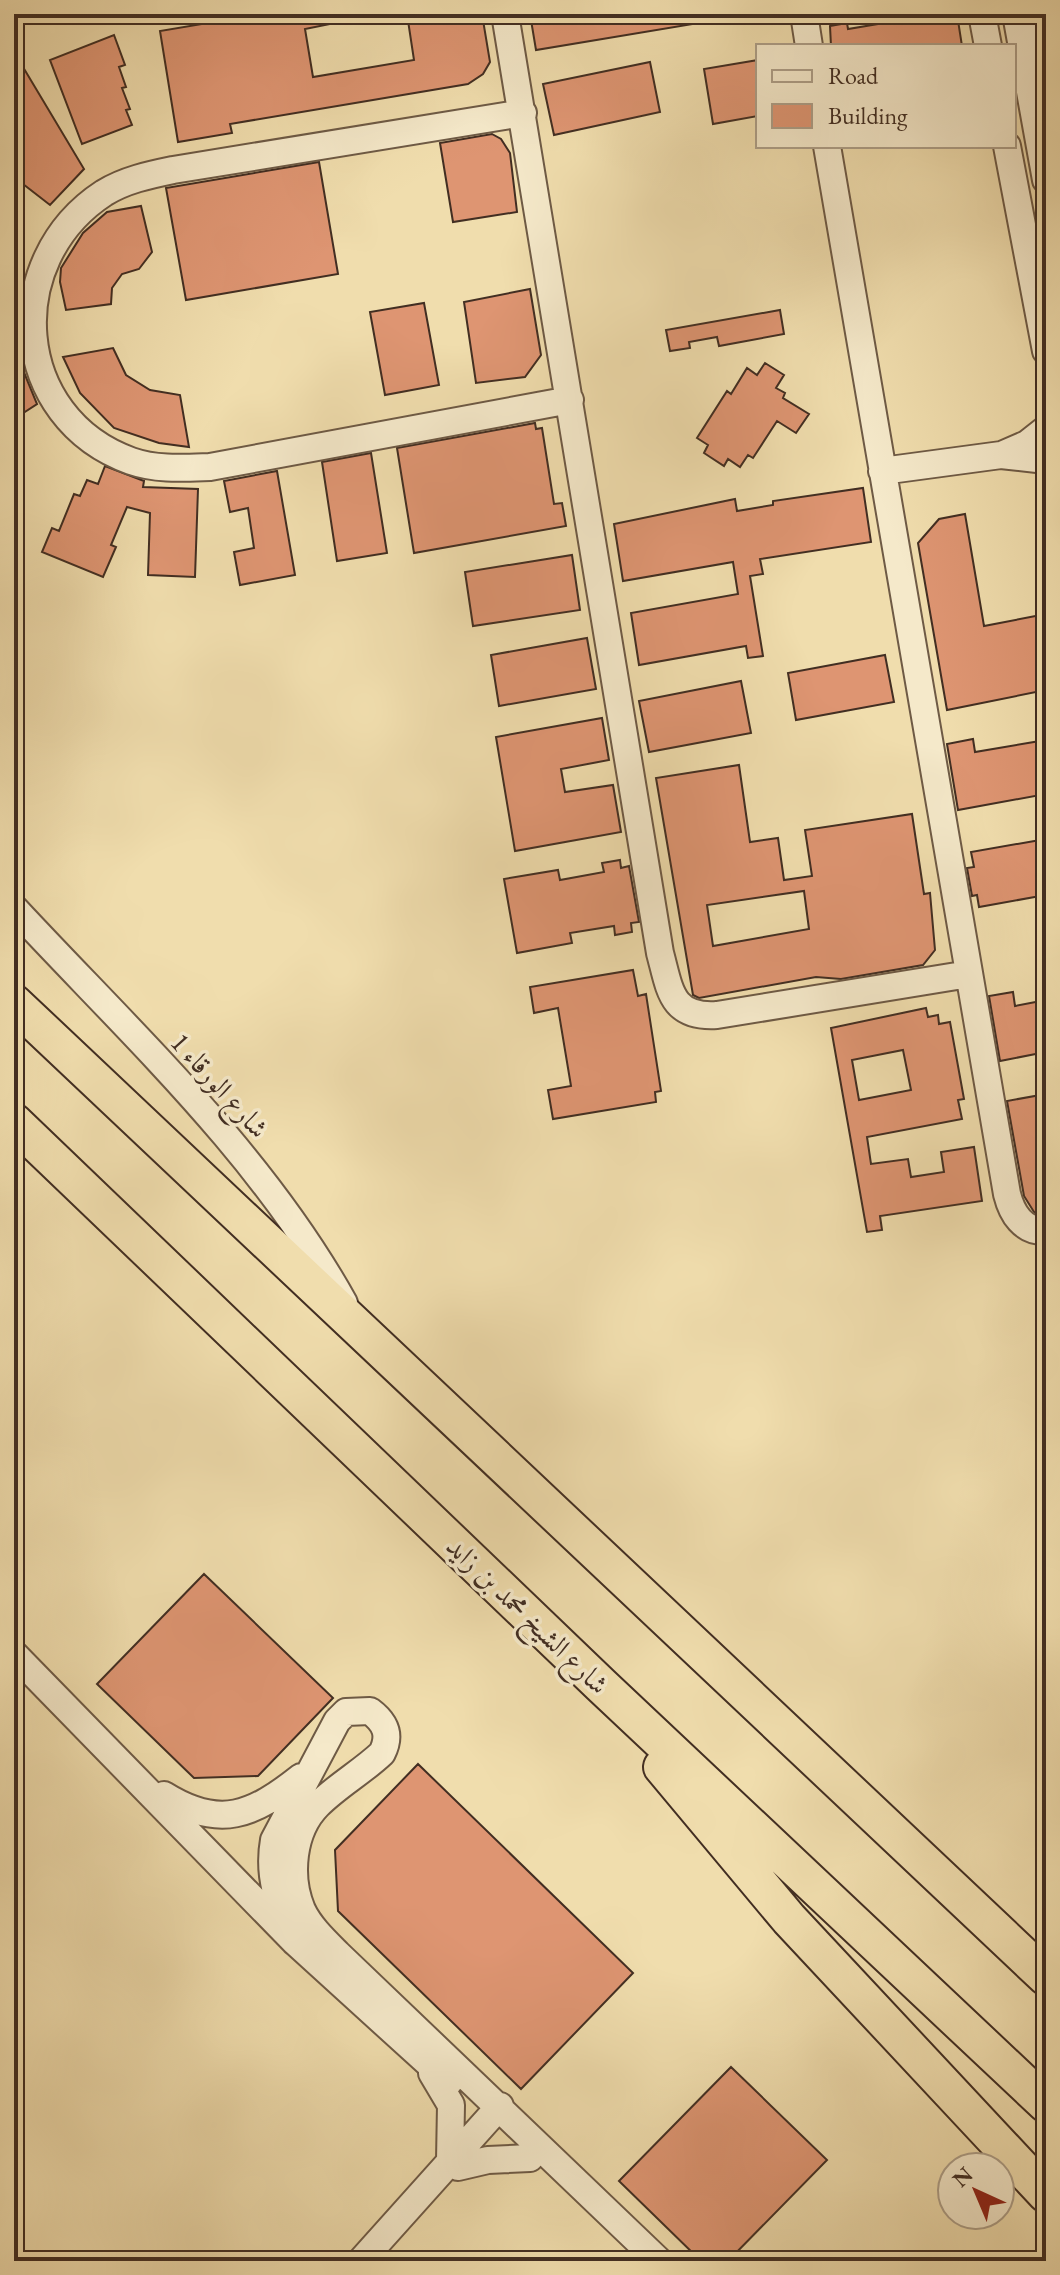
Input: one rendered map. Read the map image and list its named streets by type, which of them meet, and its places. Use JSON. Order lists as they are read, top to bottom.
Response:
{
  "streets": {
    "highway": ["شارع الشيخ محمد بن زايد"],
    "street": ["شارع الورقاء 1"]
  },
  "legend": ["Road", "Building"],
  "north": "top left"
}
